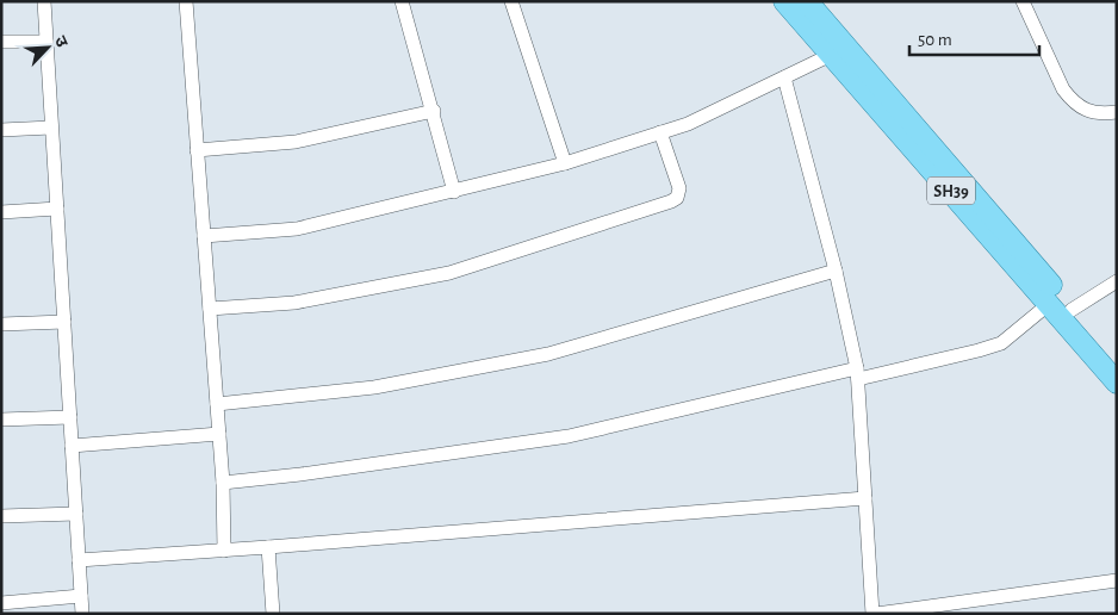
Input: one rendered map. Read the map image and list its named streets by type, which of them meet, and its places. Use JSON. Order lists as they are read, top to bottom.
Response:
{
  "streets": {
    "main road": ["SH39"]
  },
  "scale_bar": "50 m",
  "north": "top right"
}
